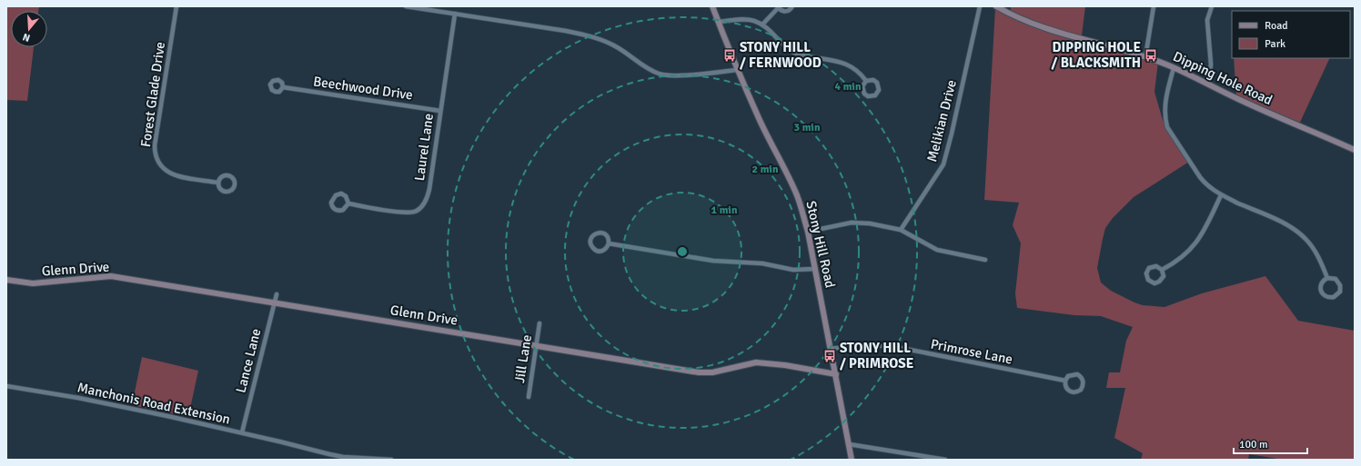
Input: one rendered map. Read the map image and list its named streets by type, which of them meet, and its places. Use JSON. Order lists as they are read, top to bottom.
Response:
{
  "streets": {
    "main road": ["Dipping Hole Road", "Stony Hill Road", "Glenn Drive"],
    "street": [
      "Beechwood Drive",
      "Forest Glade Drive",
      "Melikian Drive",
      "Laurel Lane",
      "Primrose Lane",
      "Jill Lane",
      "Lance Lane",
      "Manchonis Road Extension"
    ]
  },
  "crossings": [
    ["Beechwood Drive", "Laurel Lane"],
    ["Stony Hill Road", "Glenn Drive"],
    ["Stony Hill Road", "Primrose Lane"],
    ["Glenn Drive", "Jill Lane"],
    ["Glenn Drive", "Lance Lane"],
    ["Lance Lane", "Manchonis Road Extension"]
  ],
  "places": {
    "bus stop": ["STONY HILL / FERNWOOD", "DIPPING HOLE / BLACKSMITH", "STONY HILL / PRIMROSE"]
  },
  "legend": ["Road", "Park"],
  "scale_bar": "100 m",
  "north": "bottom",
  "rings": [
    "4 min",
    "3 min",
    "2 min",
    "1 min"
  ]
}
